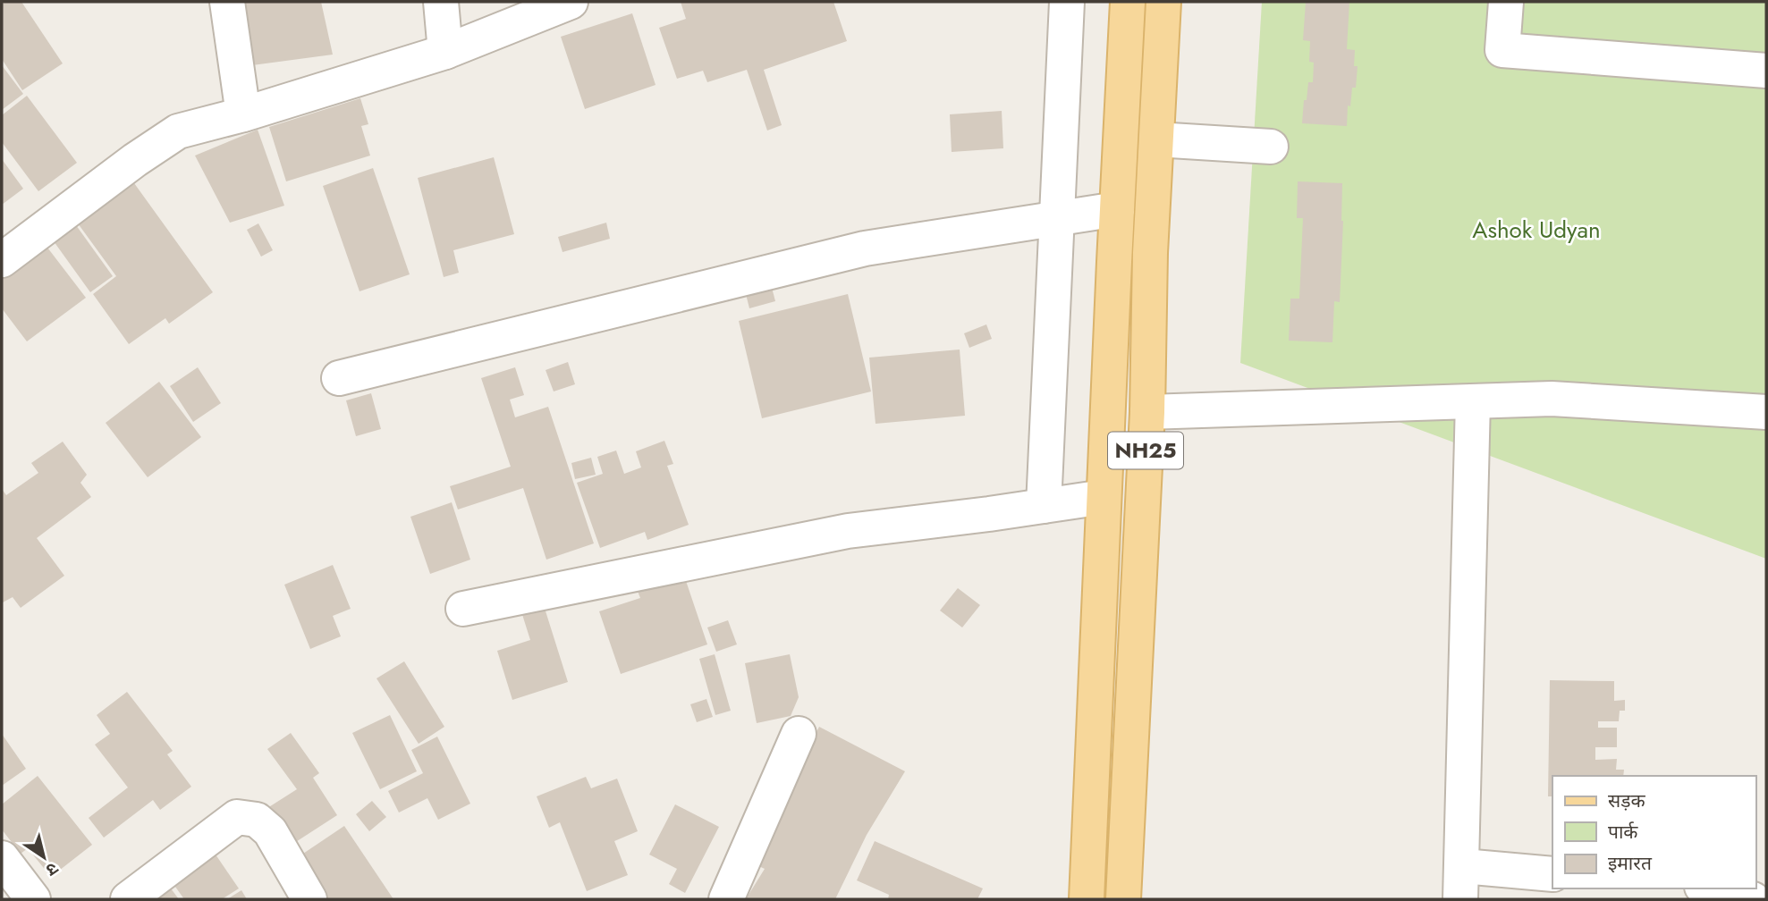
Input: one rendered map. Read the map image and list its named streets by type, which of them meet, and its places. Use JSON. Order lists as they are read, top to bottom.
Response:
{
  "streets": {
    "main road": ["NH25"]
  },
  "parks": ["Ashok Udyan"],
  "legend": ["सड़क", "पार्क", "इमारत"],
  "north": "bottom right"
}
